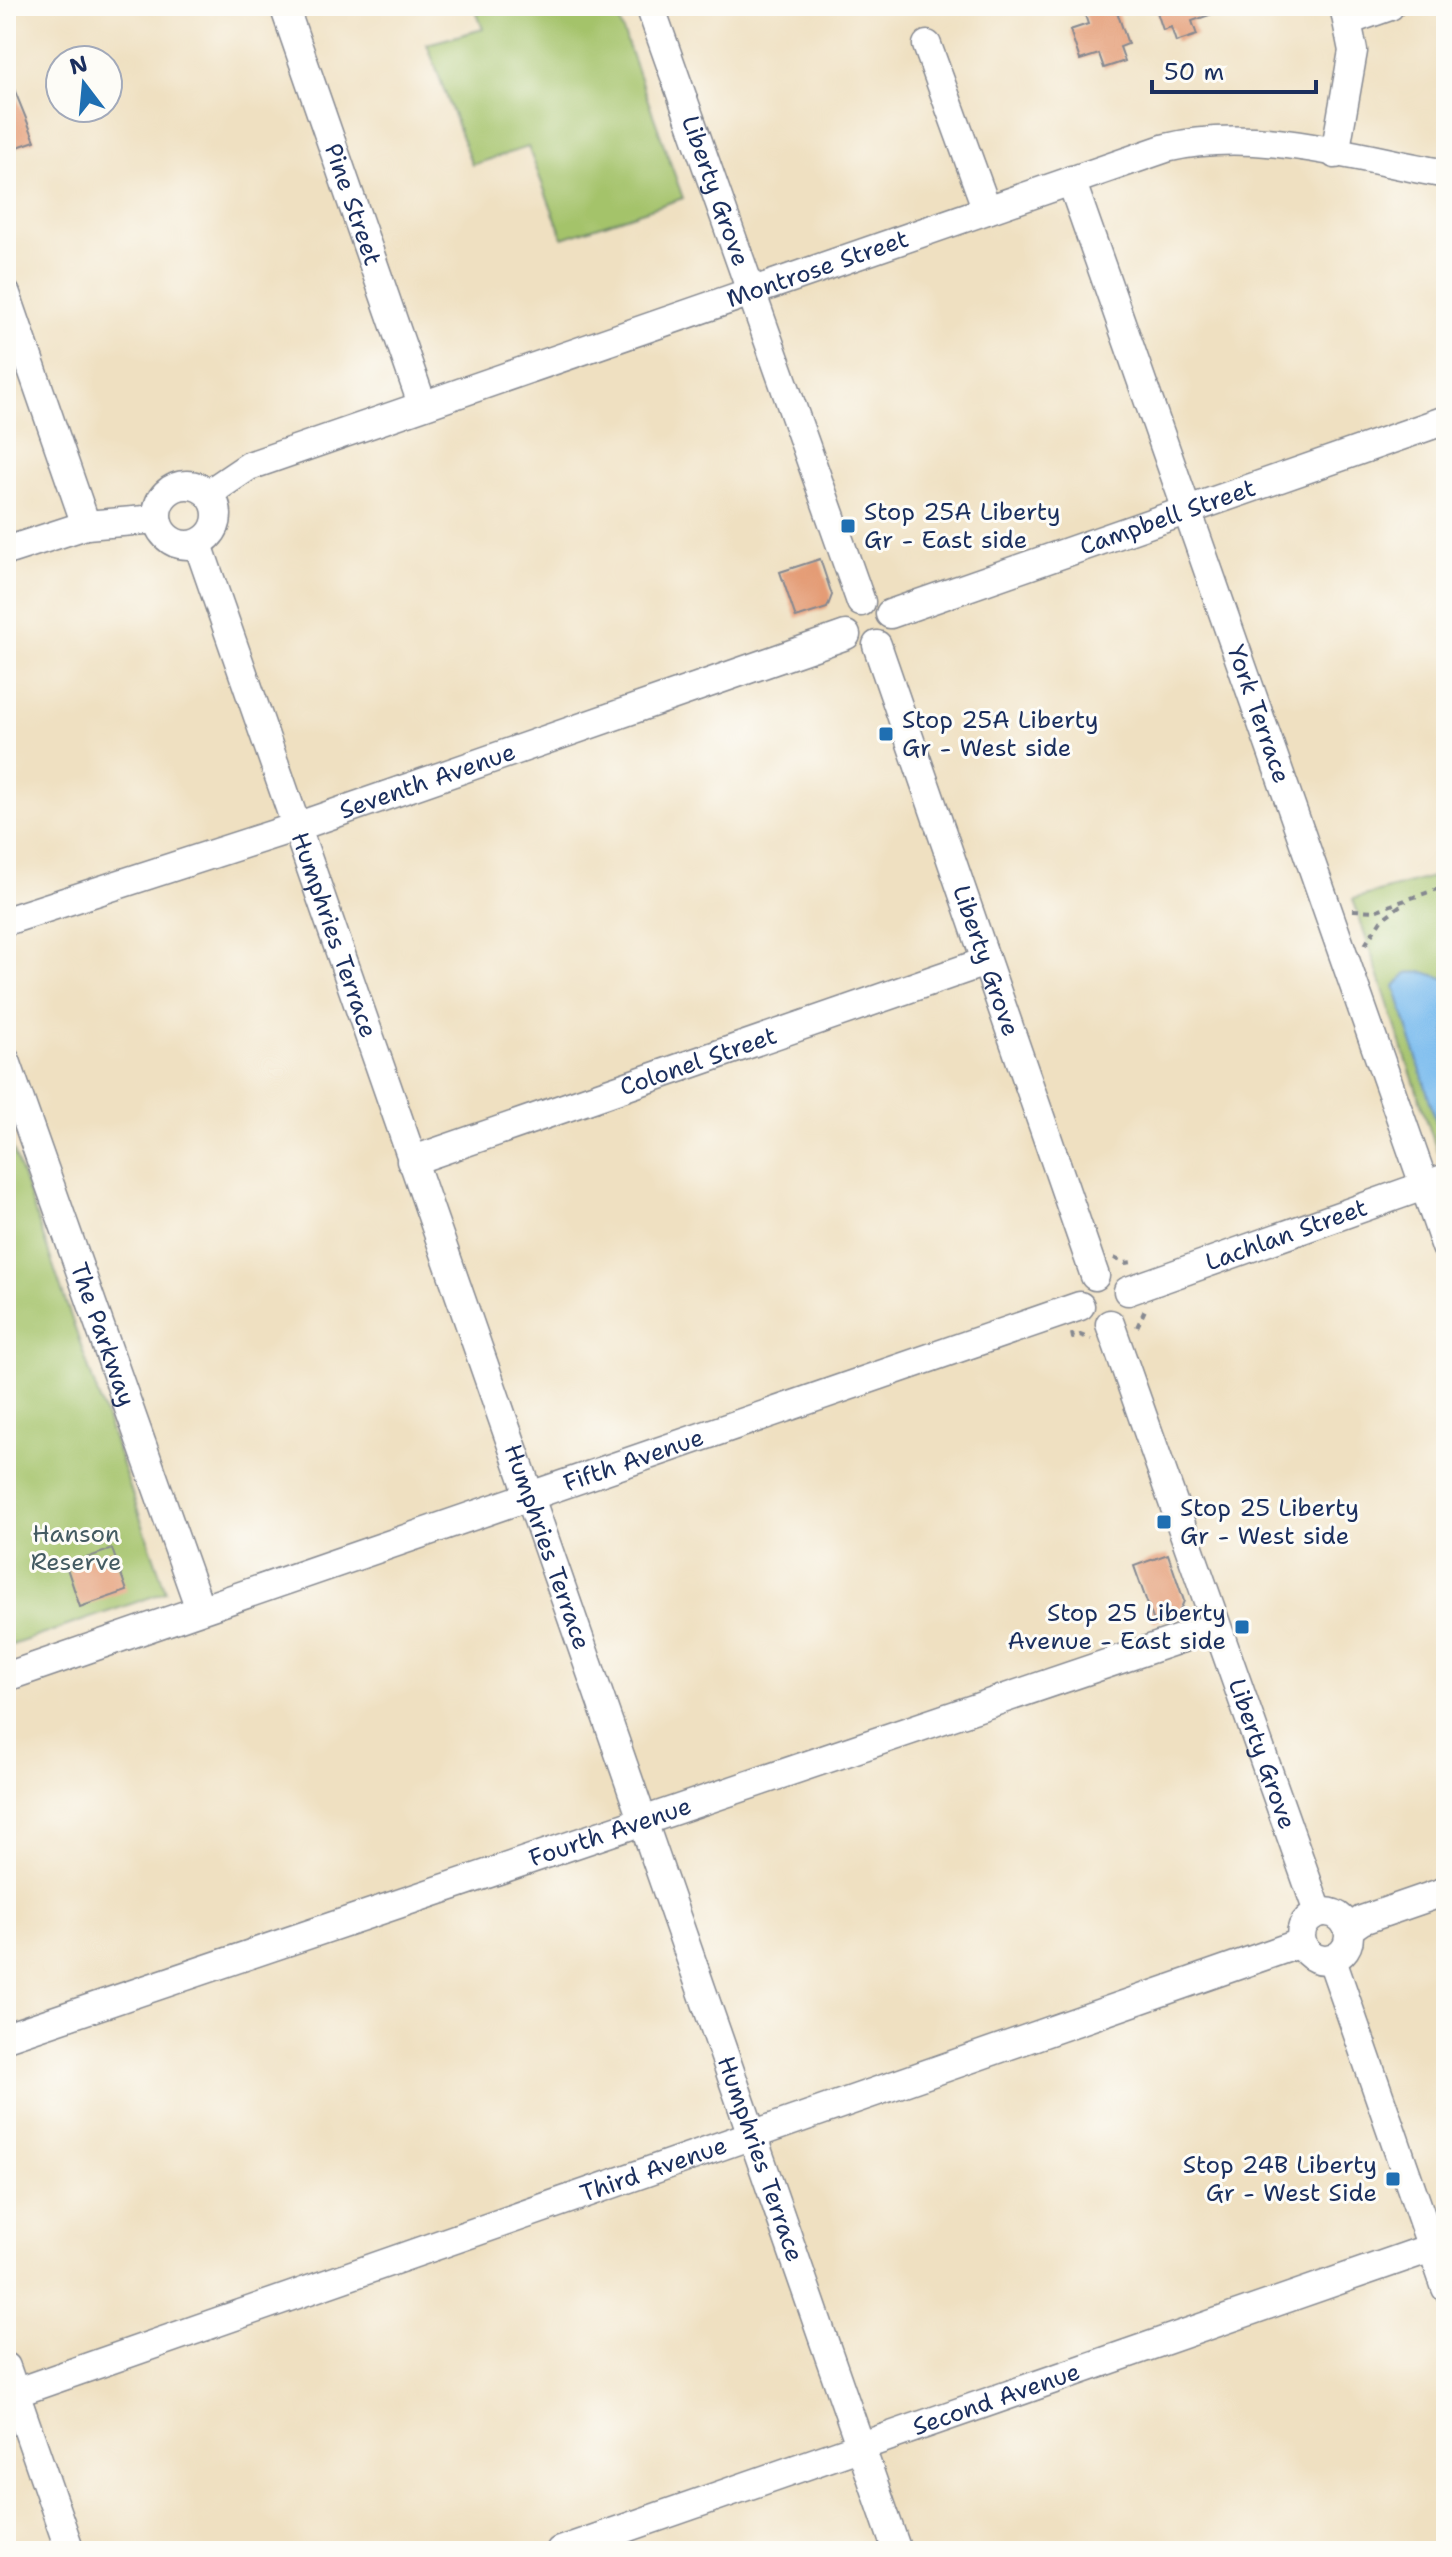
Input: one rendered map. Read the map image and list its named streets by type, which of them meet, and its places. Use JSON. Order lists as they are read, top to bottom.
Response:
{
  "streets": {
    "street": [
      "Liberty Grove",
      "Pine Street",
      "Montrose Street",
      "Campbell Street",
      "York Terrace",
      "Seventh Avenue",
      "Humphries Terrace",
      "Colonel Street",
      "Lachlan Street",
      "The Parkway",
      "Fifth Avenue",
      "Fourth Avenue",
      "Third Avenue",
      "Second Avenue"
    ]
  },
  "crossings": [
    ["Liberty Grove", "Montrose Street"],
    ["Liberty Grove", "Campbell Street"],
    ["Liberty Grove", "Seventh Avenue"],
    ["Liberty Grove", "Colonel Street"],
    ["Liberty Grove", "Lachlan Street"],
    ["Liberty Grove", "Fifth Avenue"],
    ["Liberty Grove", "Fourth Avenue"],
    ["Liberty Grove", "Third Avenue"],
    ["Pine Street", "Montrose Street"],
    ["Montrose Street", "York Terrace"],
    ["Montrose Street", "Humphries Terrace"],
    ["Campbell Street", "York Terrace"],
    ["Campbell Street", "Seventh Avenue"],
    ["York Terrace", "Lachlan Street"],
    ["Seventh Avenue", "Humphries Terrace"],
    ["Humphries Terrace", "Colonel Street"],
    ["Humphries Terrace", "Fifth Avenue"],
    ["Humphries Terrace", "Fourth Avenue"],
    ["Humphries Terrace", "Third Avenue"],
    ["Humphries Terrace", "Second Avenue"],
    ["Lachlan Street", "Fifth Avenue"],
    ["The Parkway", "Fifth Avenue"]
  ],
  "parks": ["Hanson Reserve"],
  "places": {
    "transit": [
      "Stop 25A Liberty Gr - East side",
      "Stop 25A Liberty Gr - West side",
      "Stop 25 Liberty Gr - West side",
      "Stop 25 Liberty Avenue - East side",
      "Stop 24B Liberty Gr - West Side"
    ]
  },
  "scale_bar": "50 m",
  "north": "top"
}
